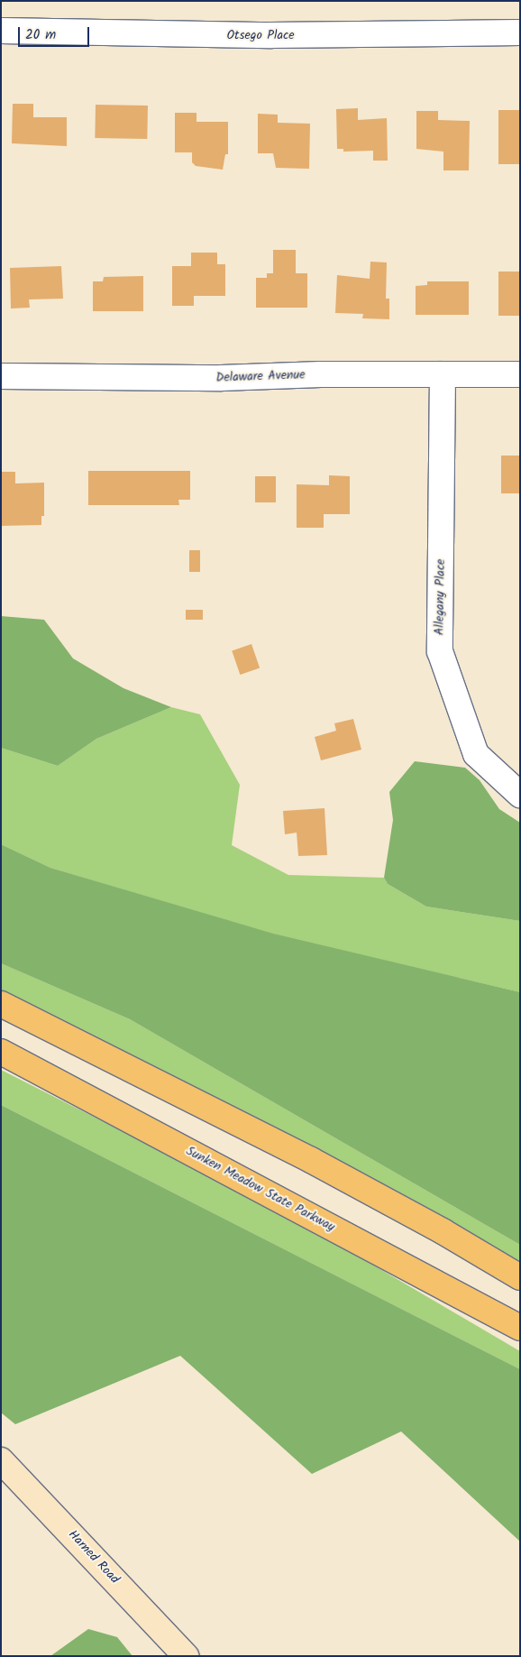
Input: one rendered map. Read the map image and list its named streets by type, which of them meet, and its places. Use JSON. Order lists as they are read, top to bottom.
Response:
{
  "streets": {
    "highway": ["Sunken Meadow State Parkway"],
    "main road": ["Harned Road"],
    "street": ["Otsego Place", "Delaware Avenue", "Allegany Place"]
  },
  "crossings": [
    ["Delaware Avenue", "Allegany Place"]
  ],
  "scale_bar": "20 m"
}
